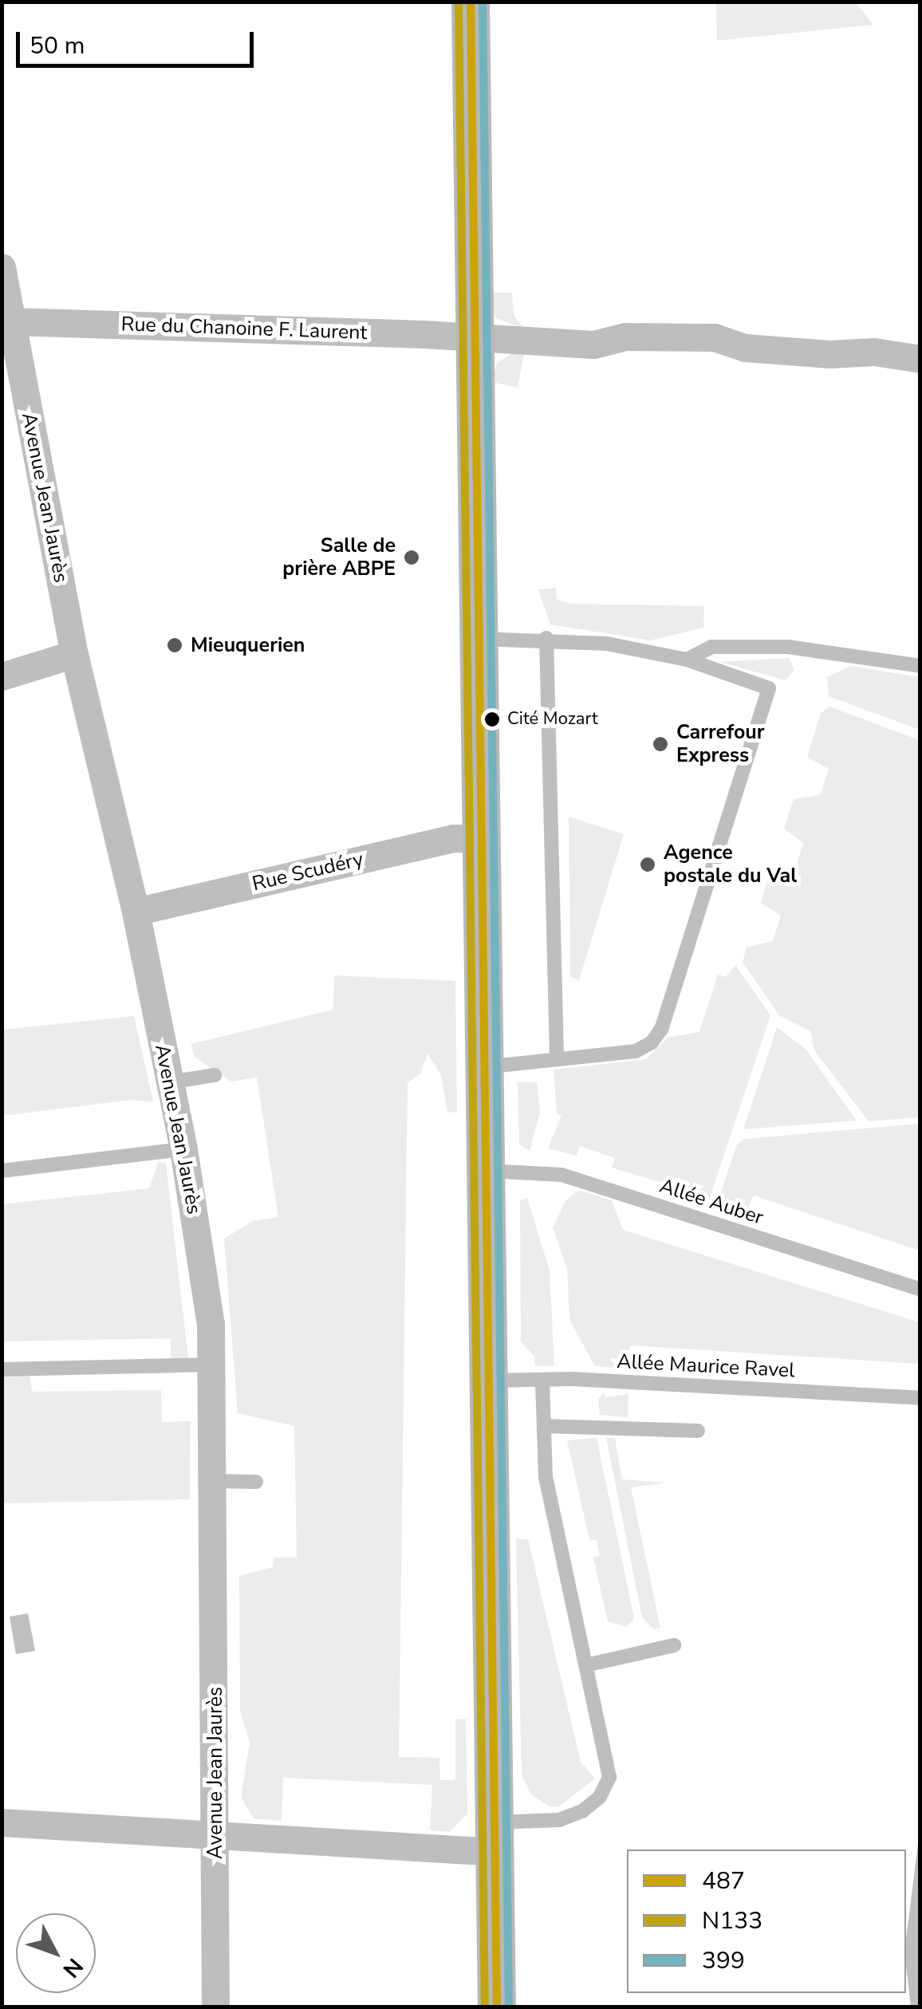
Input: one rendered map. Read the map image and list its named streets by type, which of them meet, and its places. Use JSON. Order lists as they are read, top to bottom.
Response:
{
  "streets": {
    "street": ["Rue du Chanoine F. Laurent", "Avenue Jean Jaurès", "Rue Scudéry"],
    "lane": ["Allée Auber", "Allée Maurice Ravel"]
  },
  "crossings": [
    ["Rue du Chanoine F. Laurent", "Avenue Jean Jaurès"],
    ["Avenue Jean Jaurès", "Rue Scudéry"]
  ],
  "places": [
    "Salle de prière ABPE",
    "Mieuquerien",
    "Cité Mozart",
    "Carrefour Express",
    "Agence postale du Val"
  ],
  "lines": ["transit line 487", "transit line N133", "transit line 399"],
  "legend": ["487", "N133", "399"],
  "scale_bar": "50 m",
  "north": "bottom right"
}
